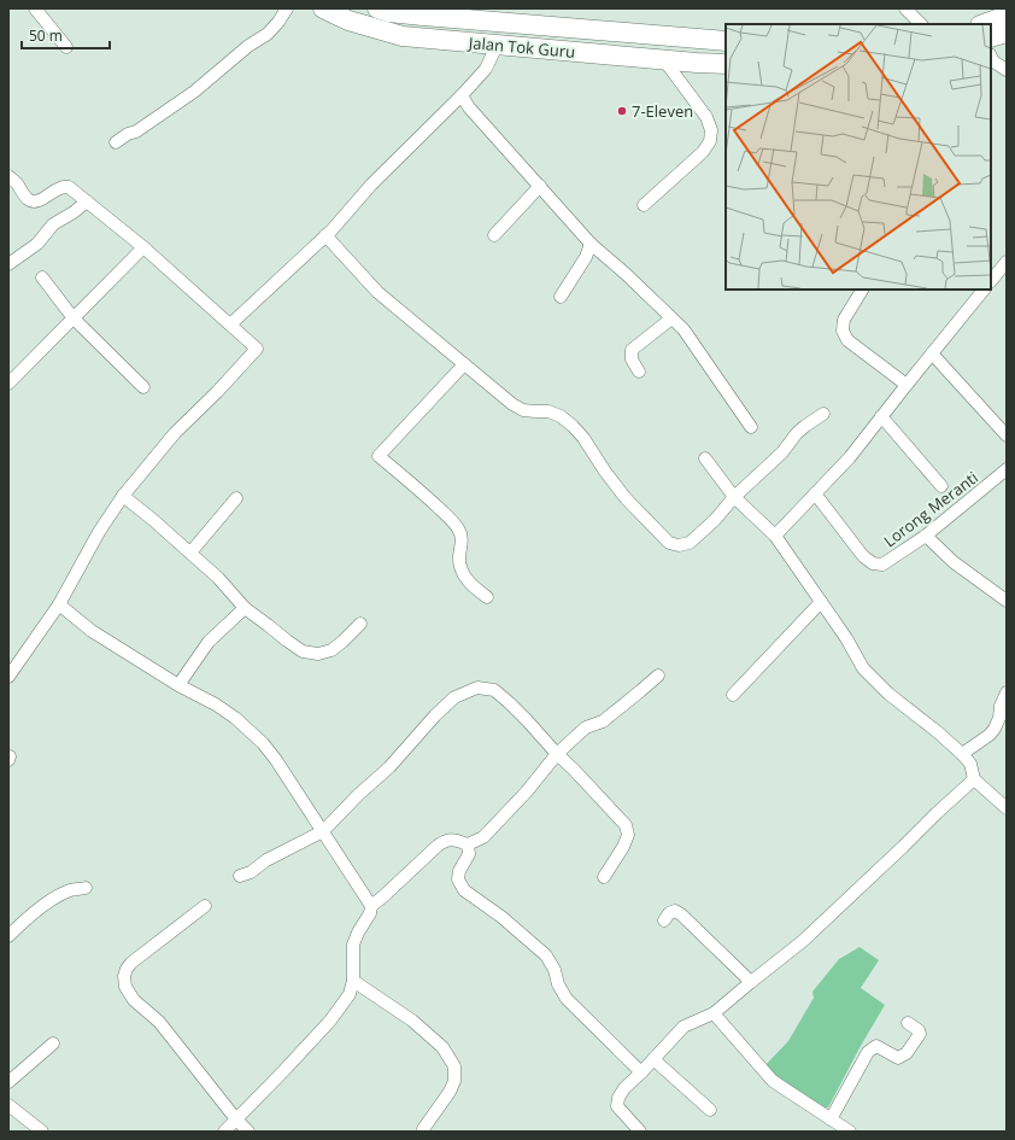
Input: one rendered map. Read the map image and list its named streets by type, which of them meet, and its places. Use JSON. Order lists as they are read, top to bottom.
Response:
{
  "streets": {
    "main road": ["Jalan Tok Guru"],
    "street": ["Lorong Meranti"]
  },
  "places": ["7-Eleven"],
  "scale_bar": "50 m"
}
